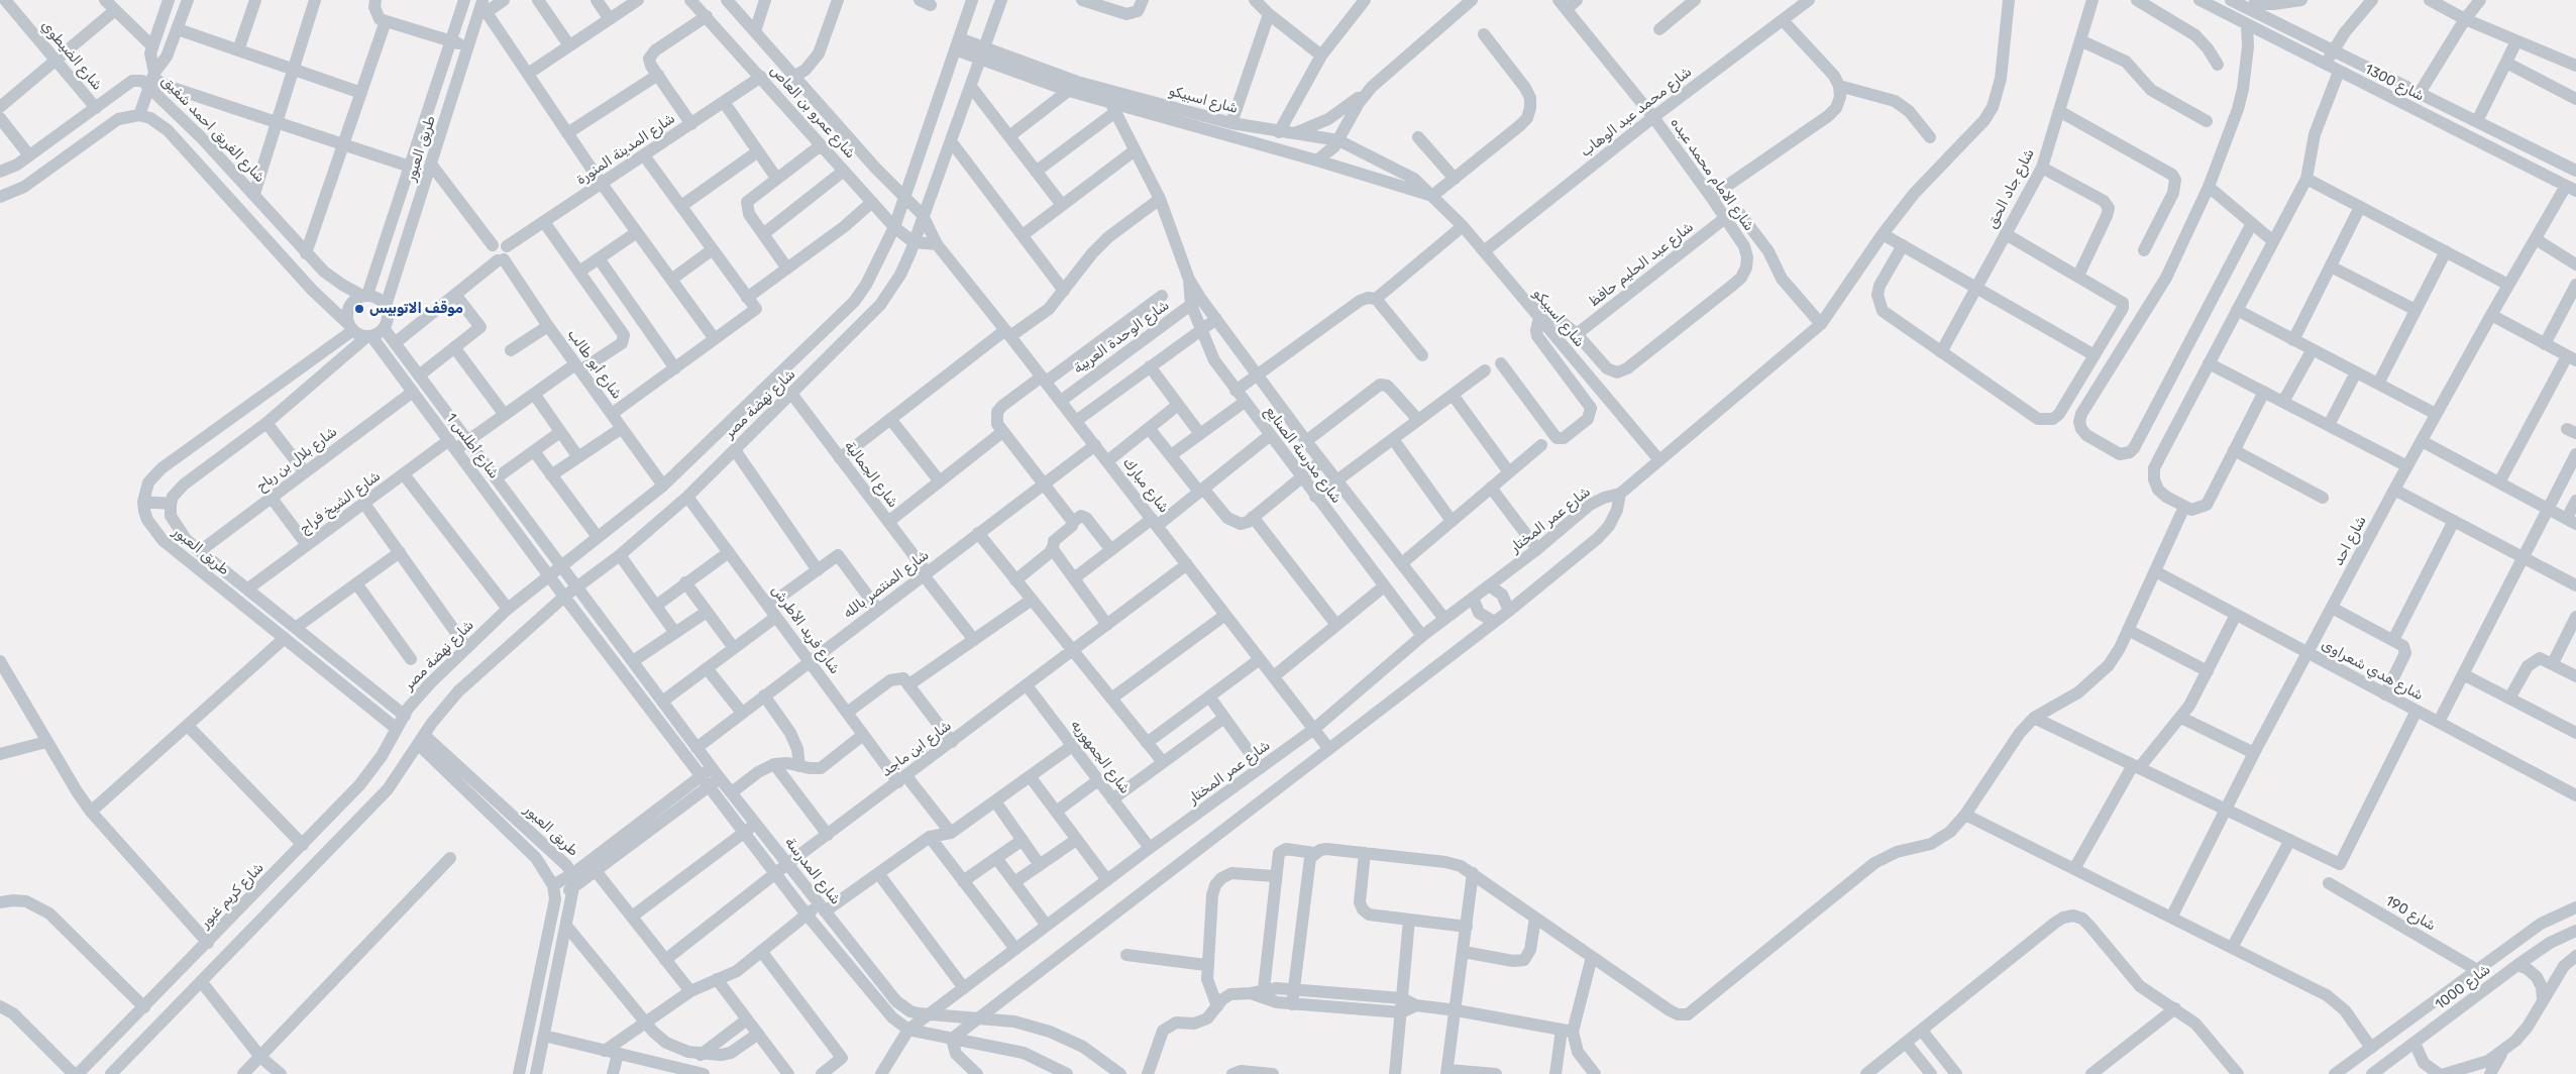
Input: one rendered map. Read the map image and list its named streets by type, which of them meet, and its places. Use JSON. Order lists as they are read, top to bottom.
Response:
{
  "streets": {
    "street": [
      "شارع الضيطوي",
      "شارع 1300",
      "شارع اسبيكو",
      "شارع عمرو بن العاص",
      "شارع محمد عبد الوهاب",
      "شارع الفريق احمد شفيق",
      "طريق العبور",
      "شارع المدينة المنورة",
      "شارع الامام محمد عبده",
      "شارع جاد الحق",
      "شارع عبد الحليم حافظ",
      "شارع الوحدة العربية",
      "شارع أبو طالب",
      "شارع نهضة مصر",
      "شارع أطلس 1",
      "شارع مدرسة الصنايع",
      "شارع بلال بن رباح",
      "شارع الجمالية",
      "شارع مبارك",
      "شارع الشيخ فراج",
      "شارع عمر المختار",
      "شارع احد",
      "شارع المنتصر بالله",
      "شارع فريد الأطرش",
      "شارع هدي شعراوى",
      "شارع ابن ماجد",
      "شارع الجمهوريه",
      "شارع المدرسة",
      "شارع كريم غبور",
      "شارع 190",
      "شارع 1000"
    ]
  },
  "crossings": [
    ["شارع الضيطوي", "شارع الفريق احمد شفيق"],
    ["شارع 1300", "شارع احد"],
    ["شارع اسبيكو", "شارع محمد عبد الوهاب"],
    ["شارع اسبيكو", "شارع الامام محمد عبده"],
    ["شارع اسبيكو", "شارع نهضة مصر"],
    ["شارع اسبيكو", "شارع مدرسة الصنايع"],
    ["شارع عمرو بن العاص", "شارع المدينة المنورة"],
    ["شارع عمرو بن العاص", "شارع نهضة مصر"],
    ["شارع عمرو بن العاص", "شارع مبارك"],
    ["شارع محمد عبد الوهاب", "شارع الامام محمد عبده"],
    ["شارع الفريق احمد شفيق", "طريق العبور"],
    ["شارع الفريق احمد شفيق", "شارع أطلس 1"],
    ["طريق العبور", "شارع نهضة مصر"],
    ["طريق العبور", "شارع أطلس 1"],
    ["طريق العبور", "شارع بلال بن رباح"],
    ["طريق العبور", "شارع الشيخ فراج"],
    ["طريق العبور", "شارع كريم غبور"],
    ["شارع المدينة المنورة", "شارع أبو طالب"],
    ["شارع المدينة المنورة", "شارع الشيخ فراج"],
    ["شارع الامام محمد عبده", "شارع عبد الحليم حافظ"],
    ["شارع الوحدة العربية", "شارع مدرسة الصنايع"],
    ["شارع الوحدة العربية", "شارع مبارك"],
    ["شارع أبو طالب", "شارع نهضة مصر"],
    ["شارع أبو طالب", "شارع الشيخ فراج"],
    ["شارع نهضة مصر", "شارع أطلس 1"],
    ["شارع نهضة مصر", "شارع الجمالية"],
    ["شارع نهضة مصر", "شارع مبارك"],
    ["شارع نهضة مصر", "شارع فريد الأطرش"],
    ["شارع نهضة مصر", "شارع المدرسة"],
    ["شارع نهضة مصر", "شارع كريم غبور"],
    ["شارع أطلس 1", "شارع بلال بن رباح"],
    ["شارع أطلس 1", "شارع الشيخ فراج"],
    ["شارع أطلس 1", "شارع المدرسة"],
    ["شارع مدرسة الصنايع", "شارع عمر المختار"],
    ["شارع الجمالية", "شارع المنتصر بالله"],
    ["شارع مبارك", "شارع عمر المختار"],
    ["شارع مبارك", "شارع المنتصر بالله"],
    ["شارع مبارك", "شارع ابن ماجد"],
    ["شارع عمر المختار", "شارع الجمهوريه"],
    ["شارع عمر المختار", "شارع المدرسة"],
    ["شارع احد", "شارع هدي شعراوى"],
    ["شارع المنتصر بالله", "شارع فريد الأطرش"],
    ["شارع المنتصر بالله", "شارع المدرسة"],
    ["شارع فريد الأطرش", "شارع ابن ماجد"],
    ["شارع ابن ماجد", "شارع الجمهوريه"],
    ["شارع ابن ماجد", "شارع المدرسة"]
  ],
  "places": ["موقف الاتوبيس"]
}
